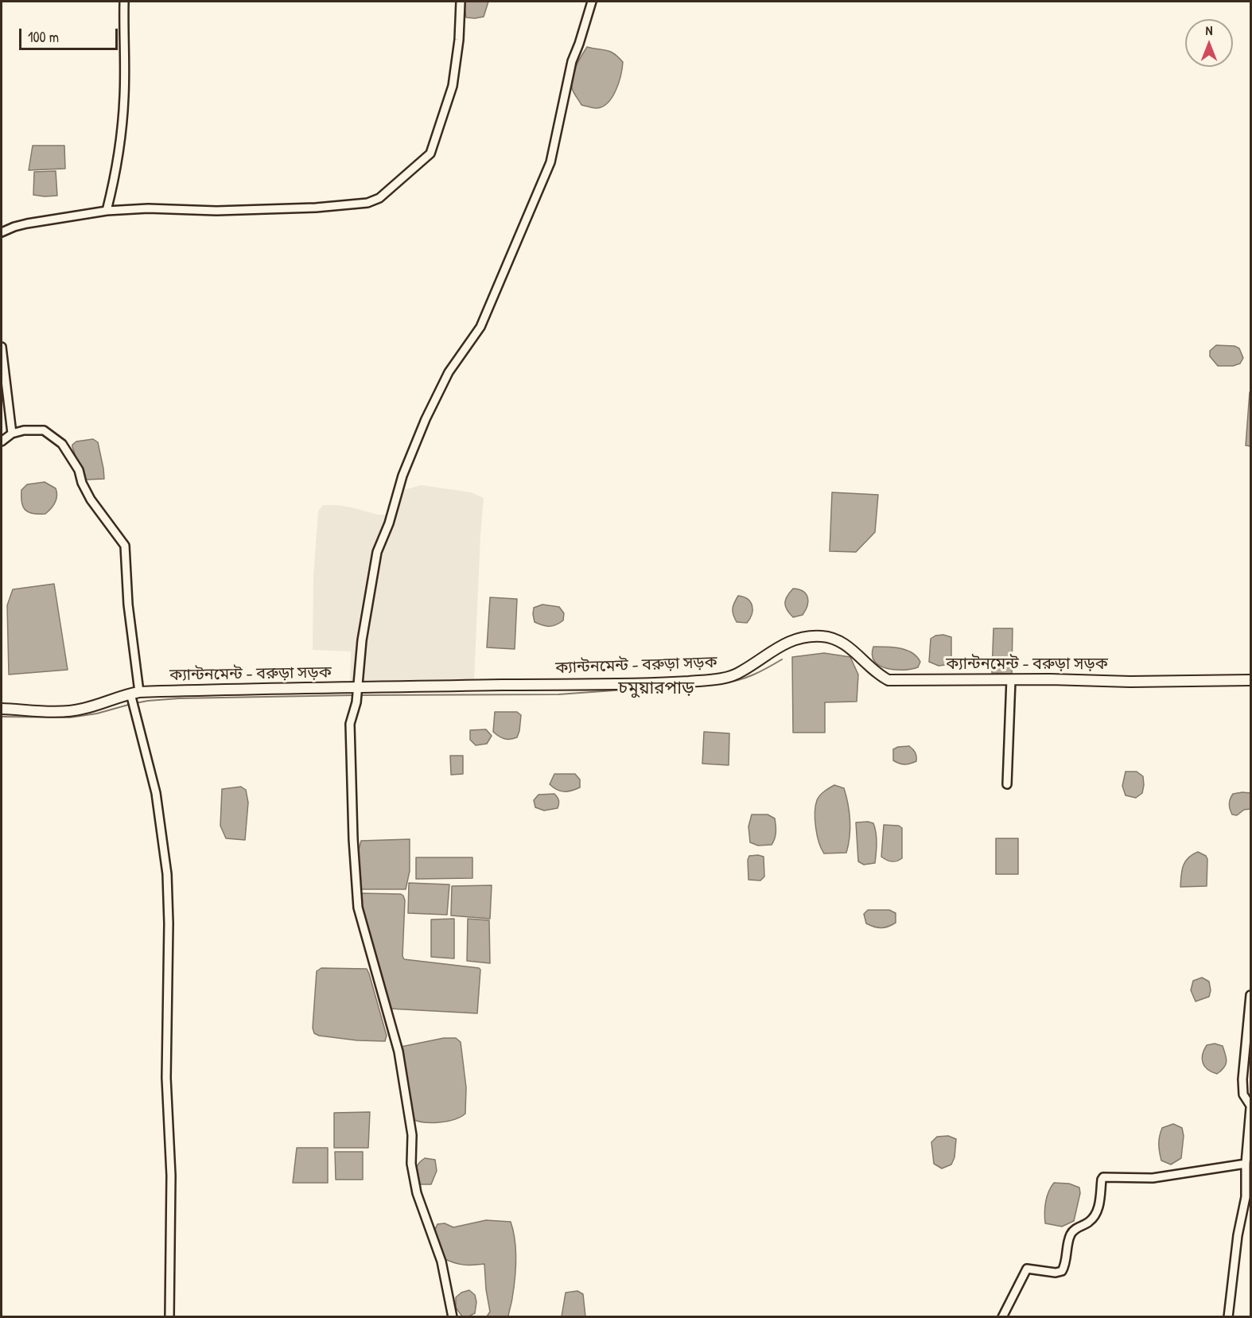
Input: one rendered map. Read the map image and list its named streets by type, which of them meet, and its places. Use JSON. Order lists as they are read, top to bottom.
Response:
{
  "streets": {
    "main road": ["ক্যান্টনমেন্ট - বরুড়া সড়ক"]
  },
  "districts": ["চমুয়ারপাড়"],
  "scale_bar": "100 m",
  "north": "top"
}
